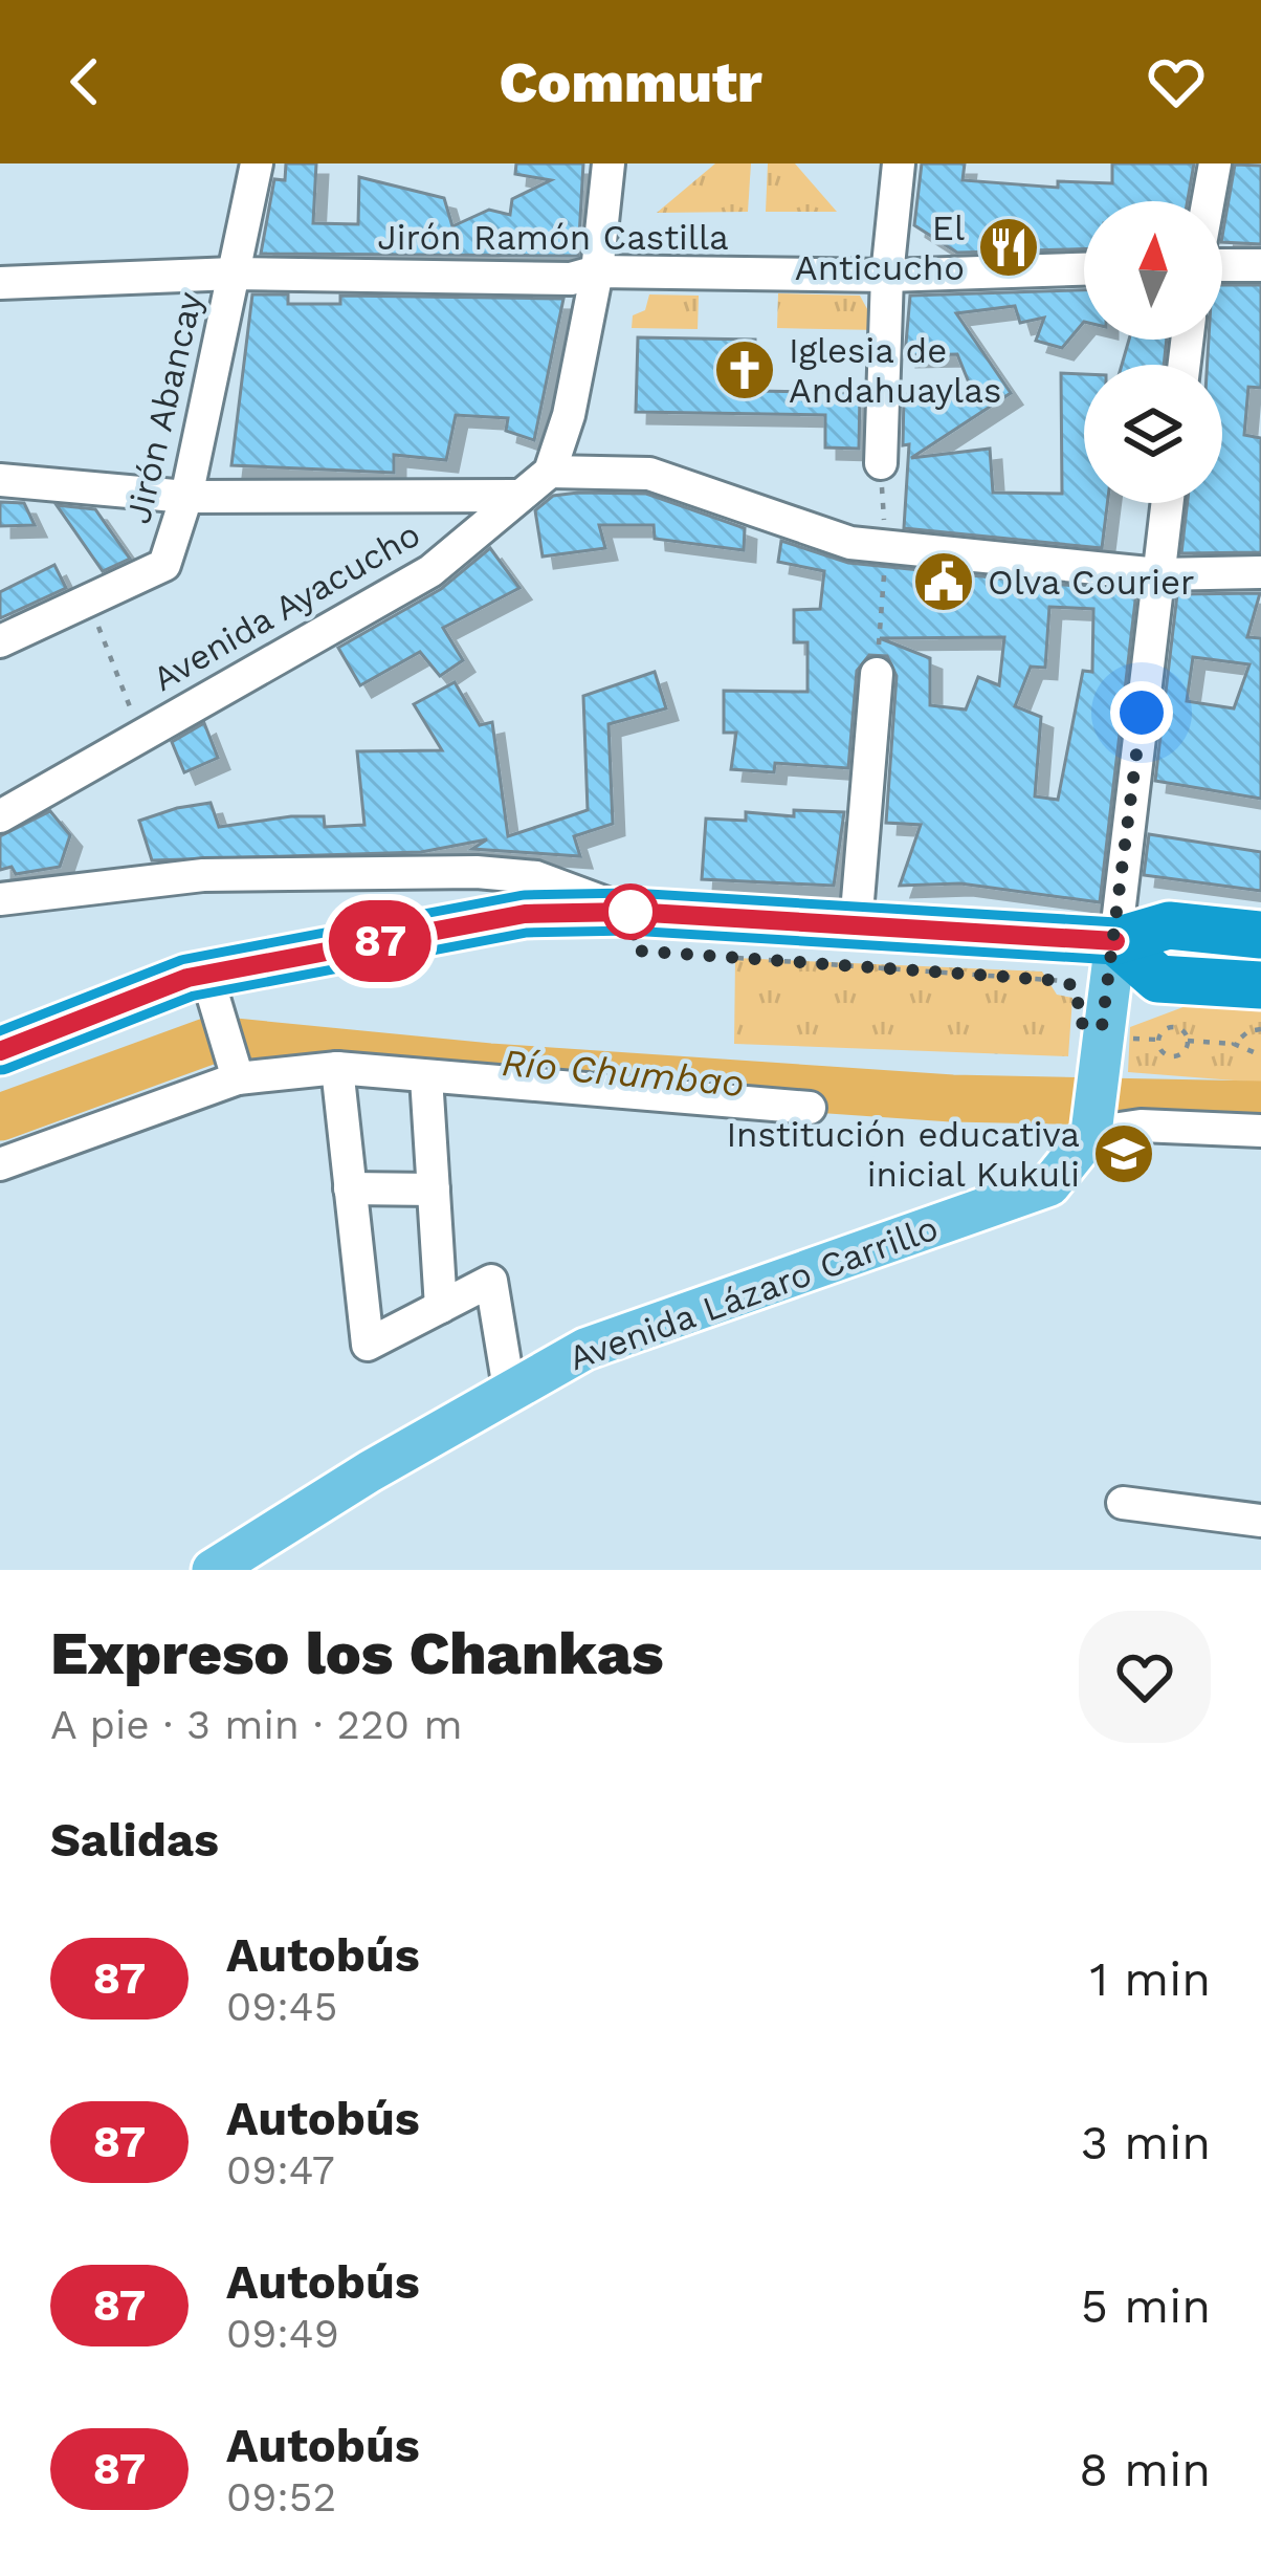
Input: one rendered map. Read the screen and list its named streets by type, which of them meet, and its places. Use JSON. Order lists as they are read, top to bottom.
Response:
{
  "streets": {
    "main road": ["Avenida Lázaro Carrillo"],
    "street": ["Jirón Ramón Castilla", "Jirón Abancay", "Avenida Ayacucho"]
  },
  "crossings": [
    ["Jirón Ramón Castilla", "Jirón Abancay"]
  ],
  "water": ["Río Chumbao"],
  "places": {
    "restaurant": ["El Anticucho"],
    "church": ["Iglesia de Andahuaylas"],
    "public building": ["Olva Courier"],
    "school or university": ["Institución educativa inicial Kukuli"]
  },
  "lines": ["bus line 87"],
  "north": "top",
  "page": {
    "header": "Commutr",
    "on_map": "87",
    "heading": [
      ["Expreso los Chankas", "A pie · 3 min · 220 m"],
      "Salidas"
    ],
    "list": [
      {
        "mark": "87",
        "name": "Autobús",
        "note": "09:45",
        "value": "1 min"
      },
      {
        "mark": "87",
        "name": "Autobús",
        "note": "09:47",
        "value": "3 min"
      },
      {
        "mark": "87",
        "name": "Autobús",
        "note": "09:49",
        "value": "5 min"
      },
      {
        "mark": "87",
        "name": "Autobús",
        "note": "09:52",
        "value": "8 min"
      }
    ]
  }
}
